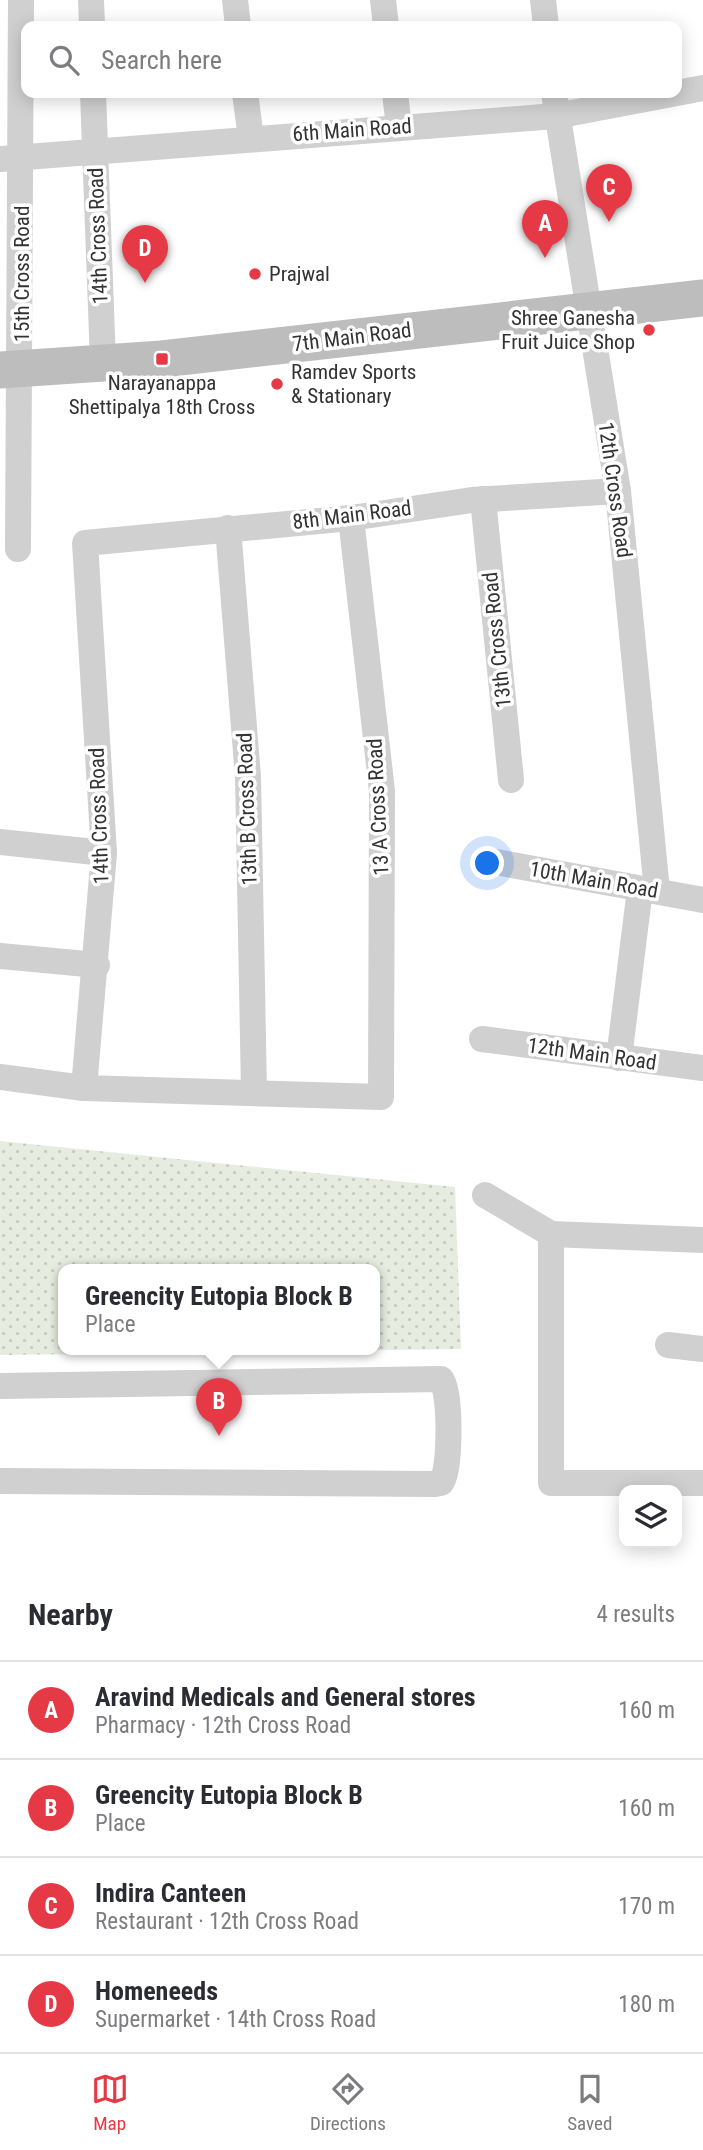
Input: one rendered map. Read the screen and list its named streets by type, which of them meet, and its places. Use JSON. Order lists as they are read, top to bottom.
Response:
{
  "streets": {
    "street": [
      "6th Main Road",
      "14th Cross Road",
      "15th Cross Road",
      "7th Main Road",
      "12th Cross Road",
      "8th Main Road",
      "13th Cross Road",
      "13 A Cross Road",
      "13th B Cross Road",
      "10th Main Road",
      "12th Main Road"
    ]
  },
  "crossings": [
    ["6th Main Road", "14th Cross Road"],
    ["6th Main Road", "15th Cross Road"],
    ["6th Main Road", "12th Cross Road"],
    ["14th Cross Road", "7th Main Road"],
    ["14th Cross Road", "8th Main Road"],
    ["15th Cross Road", "7th Main Road"],
    ["7th Main Road", "12th Cross Road"],
    ["12th Cross Road", "8th Main Road"],
    ["12th Cross Road", "10th Main Road"],
    ["12th Cross Road", "12th Main Road"],
    ["8th Main Road", "13th Cross Road"],
    ["8th Main Road", "13 A Cross Road"],
    ["8th Main Road", "13th B Cross Road"],
    ["13 A Cross Road", "13th B Cross Road"]
  ],
  "places": {
    "other": ["Prajwal", "Shree Ganesha Fruit Juice Shop", "Ramdev Sports & Stationary"],
    "transit": ["Narayanappa Shettipalya 18th Cross"]
  },
  "page": {
    "search": "Search here",
    "pins": [
      "C",
      "A",
      "D",
      "B"
    ],
    "popup": ["Greencity Eutopia Block B", "Place"],
    "heading": ["Nearby", "4 results"],
    "list": [
      {
        "mark": "A",
        "name": "Aravind Medicals and General stores",
        "note": "Pharmacy · 12th Cross Road",
        "value": "160 m"
      },
      {
        "mark": "B",
        "name": "Greencity Eutopia Block B",
        "note": "Place",
        "value": "160 m"
      },
      {
        "mark": "C",
        "name": "Indira Canteen",
        "note": "Restaurant · 12th Cross Road",
        "value": "170 m"
      },
      {
        "mark": "D",
        "name": "Homeneeds",
        "note": "Supermarket · 14th Cross Road",
        "value": "180 m"
      }
    ],
    "nav": ["Map", "Directions", "Saved"]
  }
}
